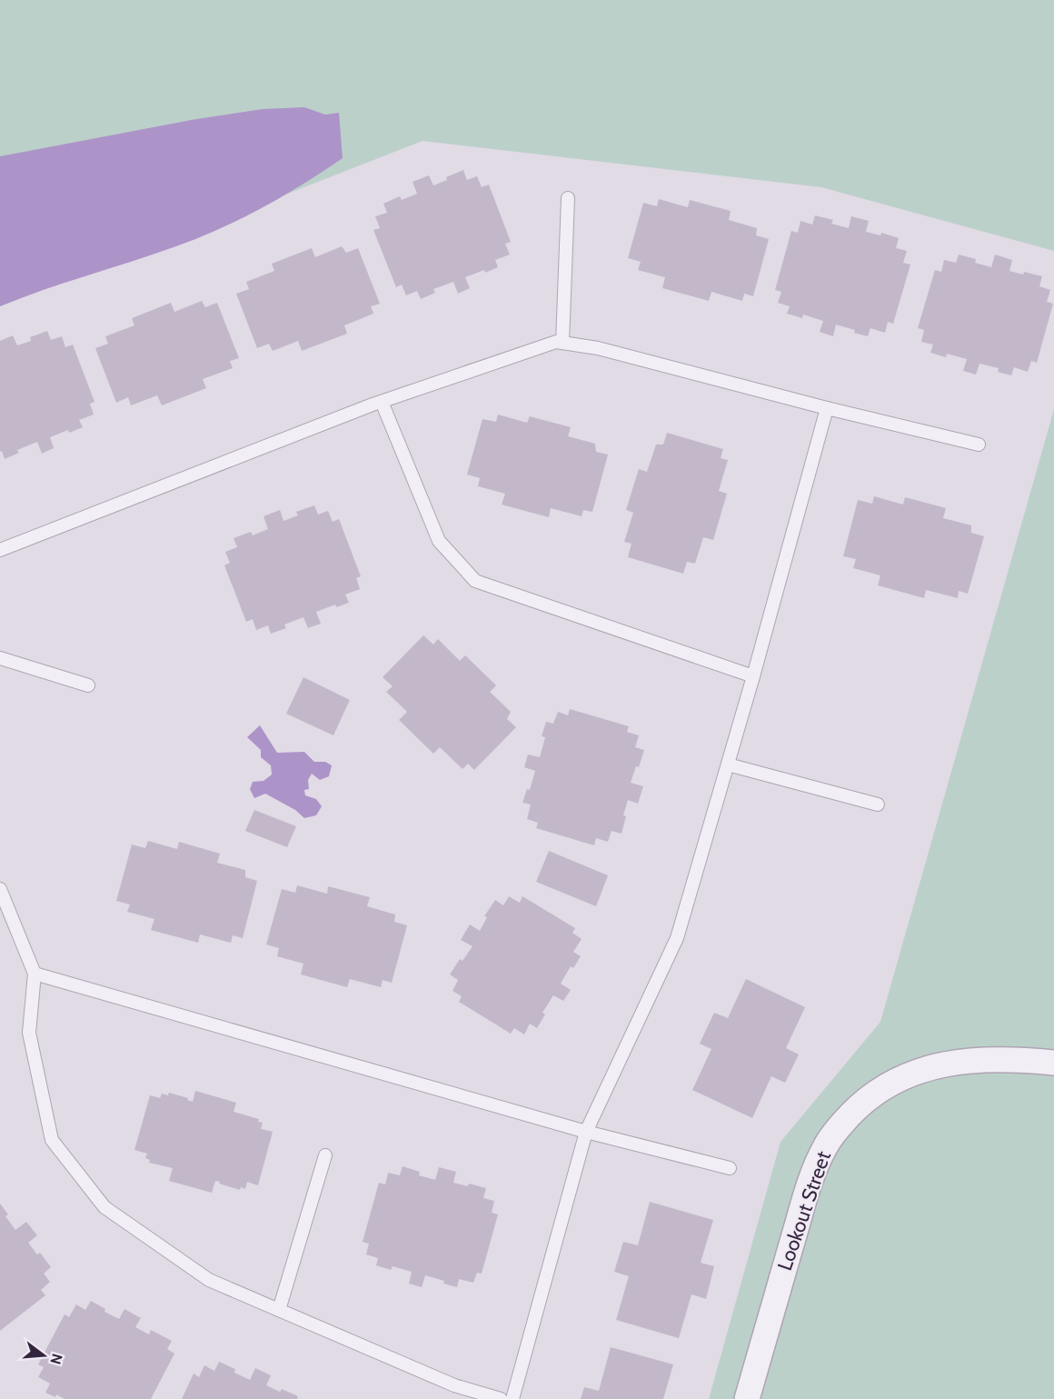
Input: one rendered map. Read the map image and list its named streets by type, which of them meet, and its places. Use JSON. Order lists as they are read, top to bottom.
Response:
{
  "streets": {
    "street": ["Lookout Street"]
  },
  "north": "right"
}
